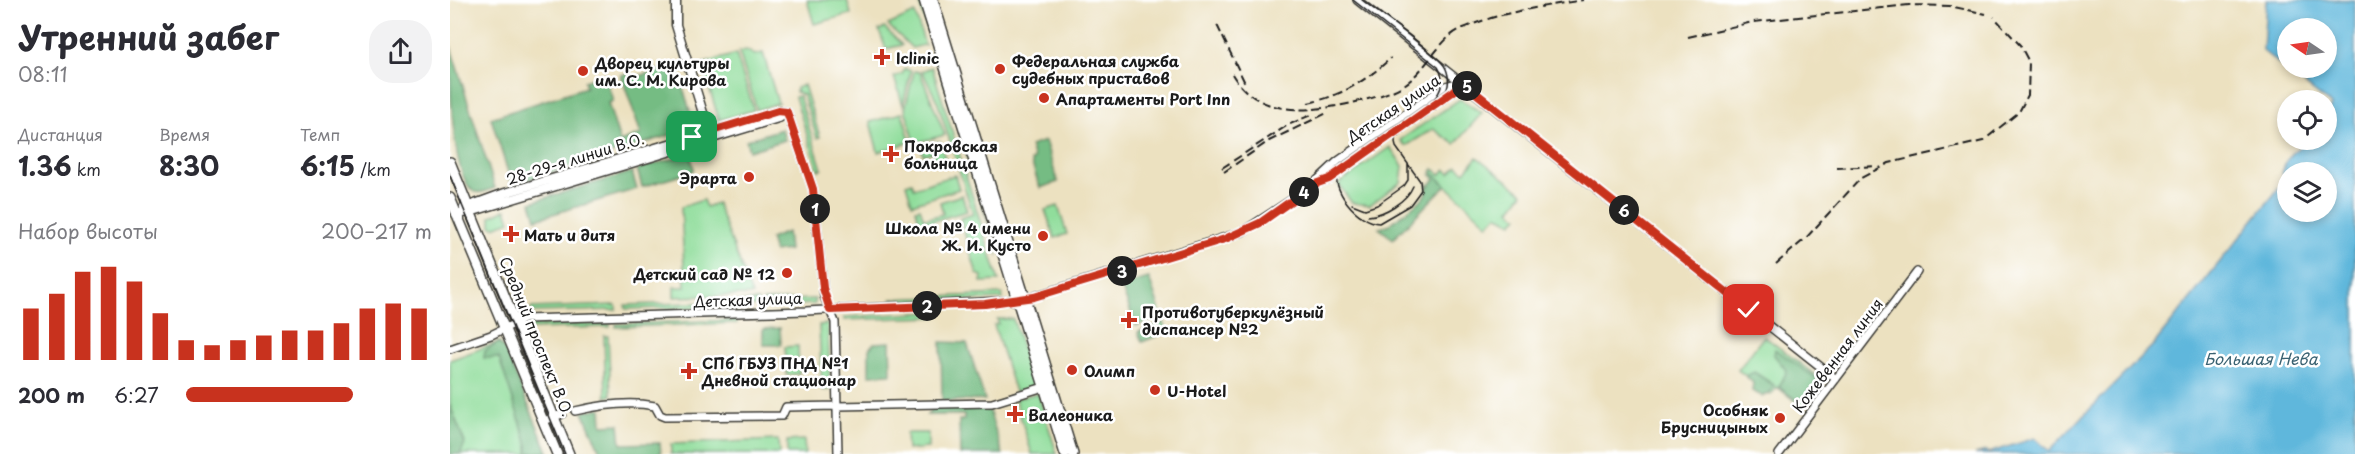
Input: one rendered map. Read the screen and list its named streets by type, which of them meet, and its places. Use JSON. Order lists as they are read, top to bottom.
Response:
{
  "streets": {
    "main road": ["Средний проспект В.О."],
    "street": ["Детская улица", "28-29-я линии В.О.", "Кожевенная линия"]
  },
  "crossings": [
    ["Детская улица", "28-29-я линии В.О."],
    ["Детская улица", "Средний проспект В.О."],
    ["28-29-я линии В.О.", "Средний проспект В.О."]
  ],
  "water": ["Большая Нева"],
  "places": {
    "health": [
      "Iclinic",
      "Покровская больница",
      "Мать и дитя",
      "Противотуберкулёзный диспансер №2",
      "СПб ГБУЗ ПНД №1 Дневной стационар",
      "Валеоника"
    ],
    "other": [
      "Федеральная служба судебных приставов",
      "Дворец культуры им. С. М. Кирова",
      "Апартаменты Port Inn",
      "Эрарта",
      "Школа № 4 имени Ж. И. Кусто",
      "Детский сад № 12",
      "Олимп",
      "U-Hotel",
      "Особняк Брусницыных"
    ]
  },
  "north": "left",
  "page": {
    "heading": ["Утренний забег", "08:11"],
    "pins": [
      "5",
      "4",
      "1",
      "6",
      "3",
      "2"
    ],
    "stats": [
      ["Дистанция", "1.36 km"],
      ["Время", "8:30"],
      ["Темп", "6:15 /km"]
    ],
    "chart": ["Набор высоты", "200–217 m"],
    "list": [
      {
        "name": "200 m",
        "note": "6:27"
      }
    ]
  }
}
